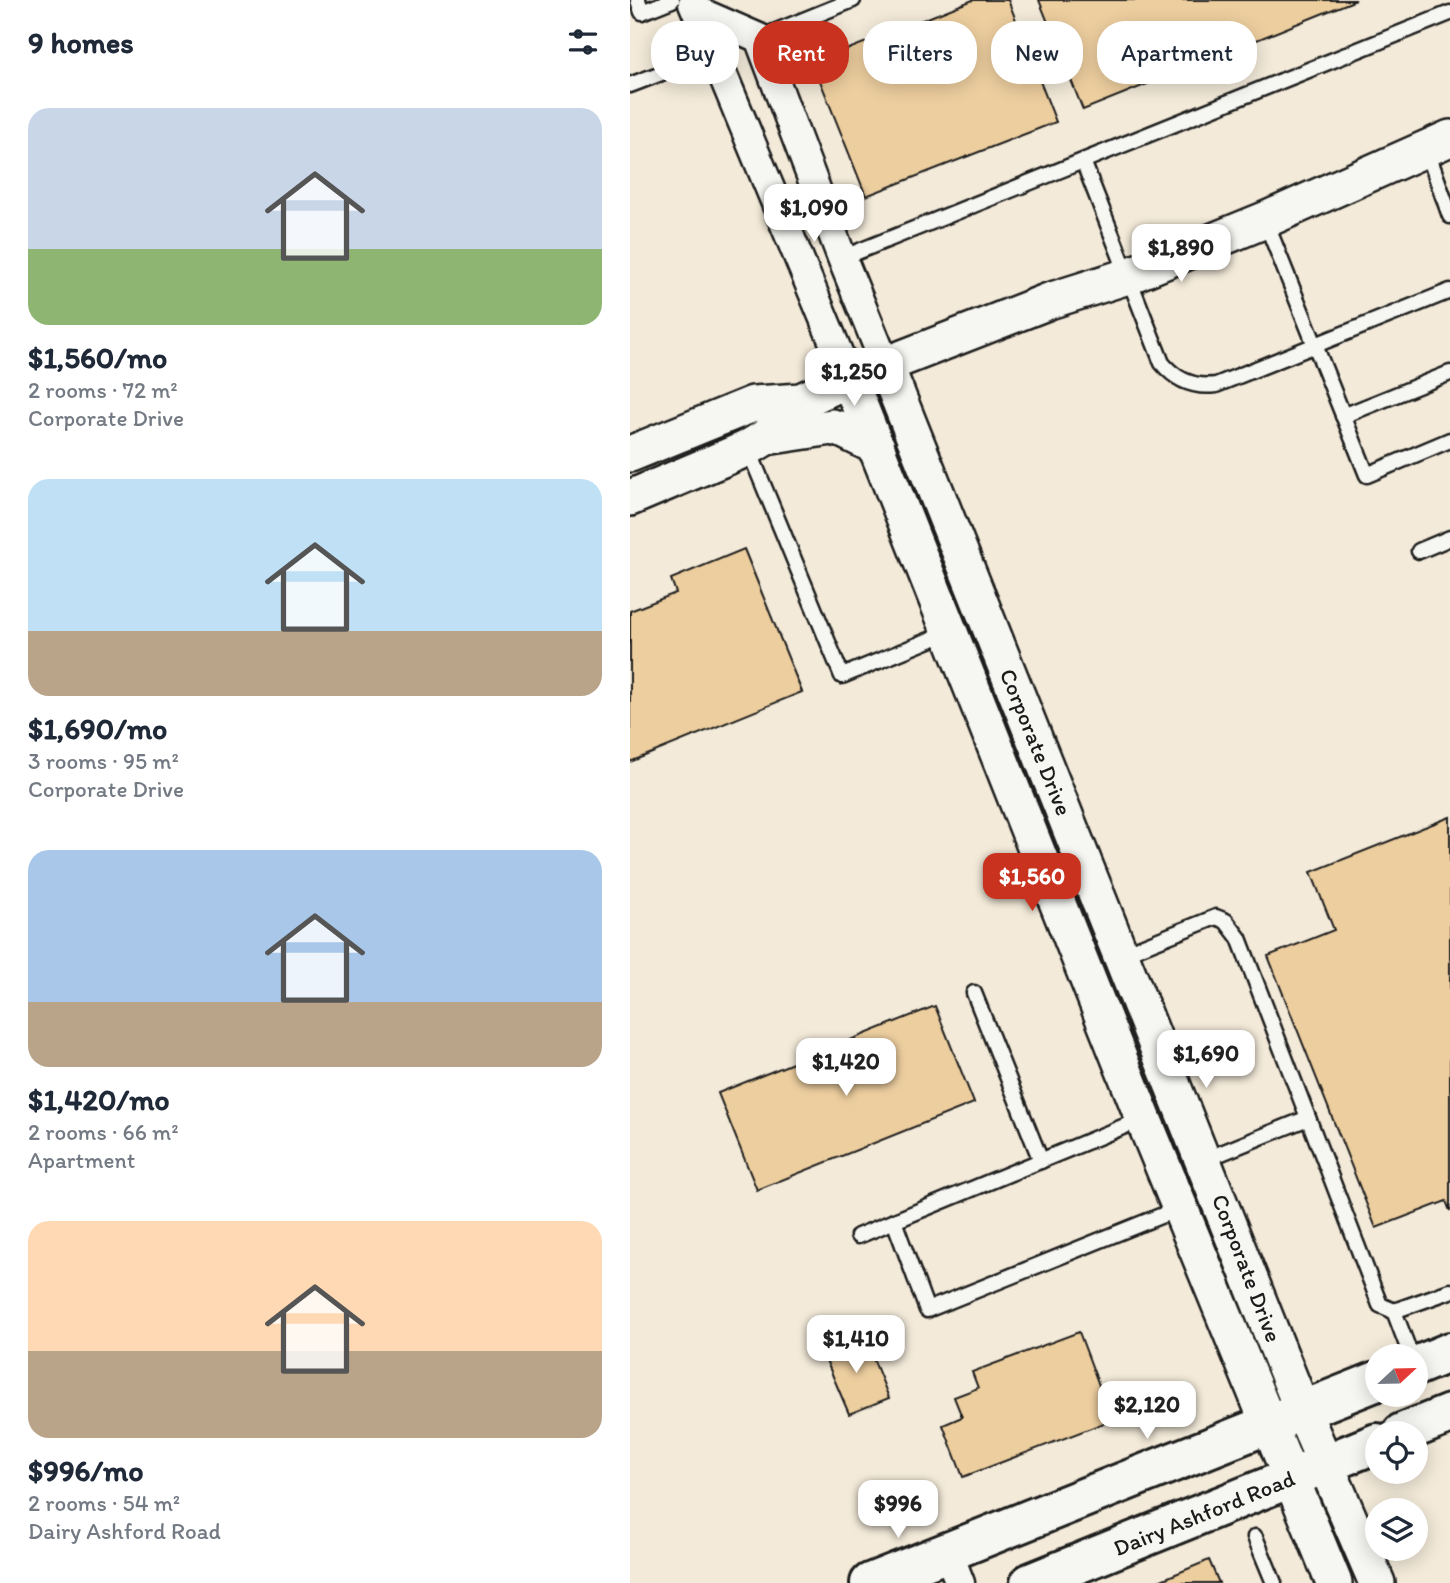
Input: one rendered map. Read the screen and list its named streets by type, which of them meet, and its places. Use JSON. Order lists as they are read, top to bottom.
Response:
{
  "streets": {
    "main road": ["Dairy Ashford Road"],
    "street": ["Corporate Drive"]
  },
  "crossings": [
    ["Corporate Drive", "Dairy Ashford Road"]
  ],
  "north": "right",
  "page": {
    "heading": "9 homes",
    "chip": [
      "Buy",
      "Rent",
      "Filters",
      "New",
      "Apartment"
    ],
    "list": [
      {
        "name": "$1,560/mo",
        "note": "2 rooms · 72 m² · Corporate Drive"
      },
      {
        "name": "$1,690/mo",
        "note": "3 rooms · 95 m² · Corporate Drive"
      },
      {
        "name": "$1,420/mo",
        "note": "2 rooms · 66 m² · Apartment"
      },
      {
        "name": "$996/mo",
        "note": "2 rooms · 54 m² · Dairy Ashford Road"
      }
    ],
    "price": [
      "$1,090",
      "$1,890",
      "$1,250",
      "$1,560",
      "$1,690",
      "$1,420",
      "$1,410",
      "$2,120",
      "$996"
    ]
  }
}
